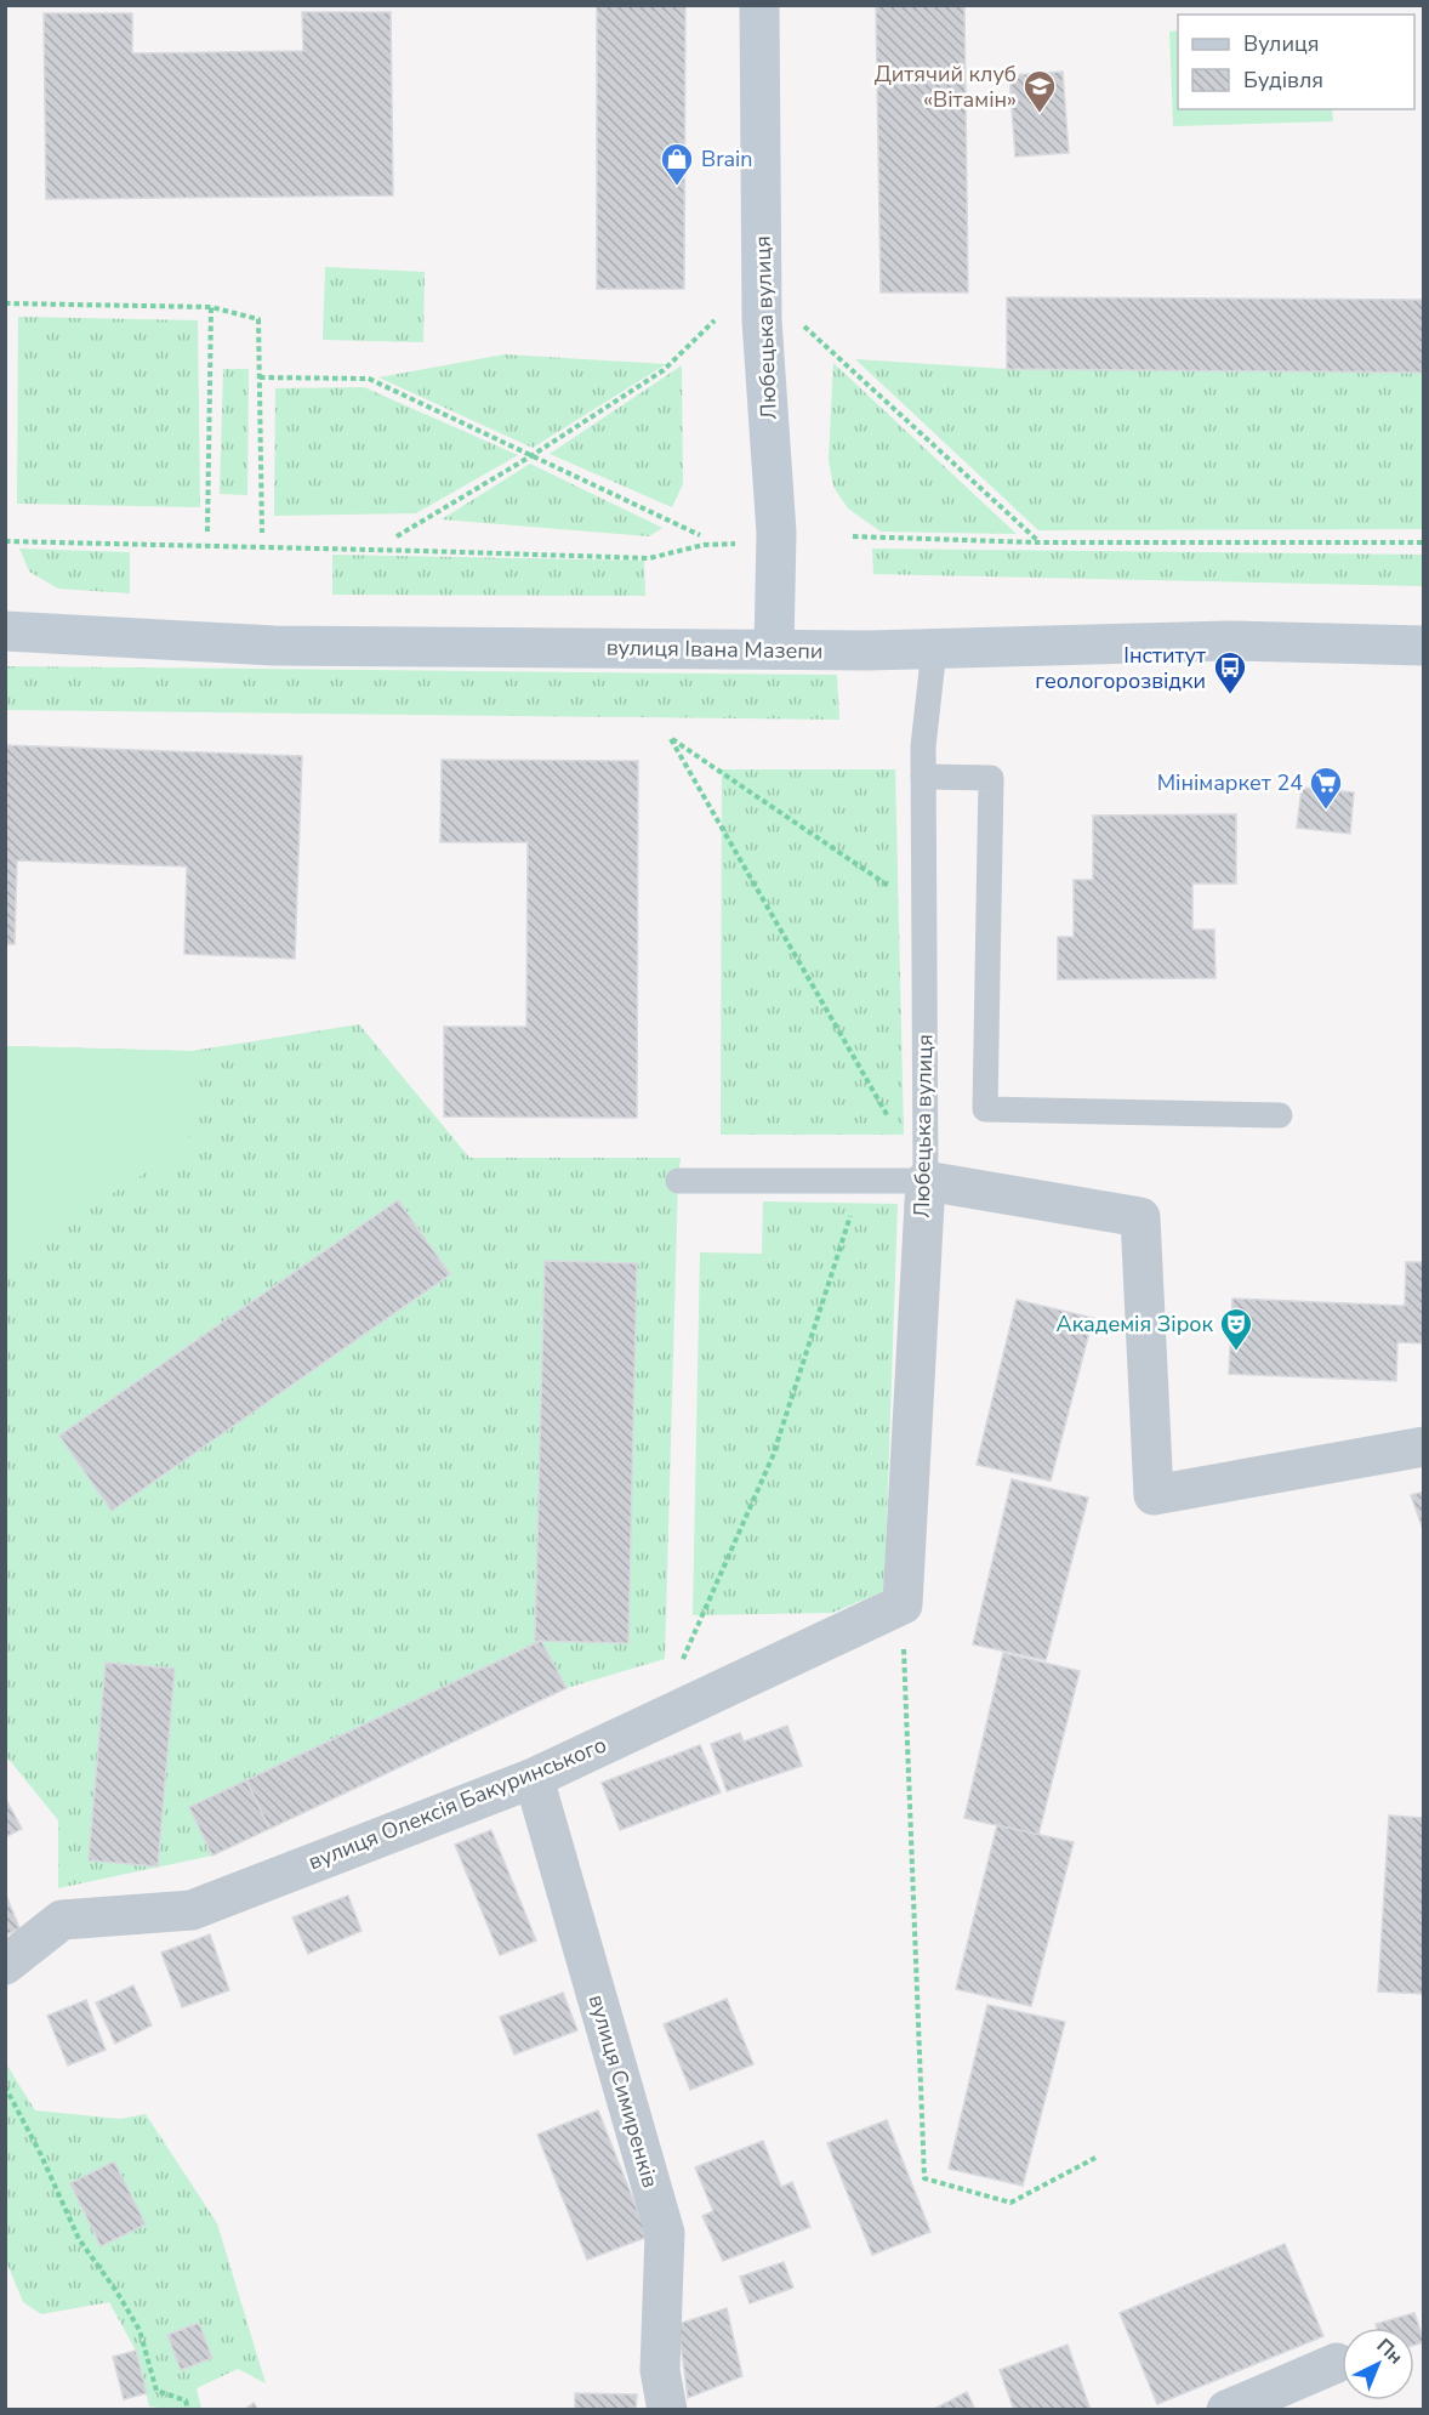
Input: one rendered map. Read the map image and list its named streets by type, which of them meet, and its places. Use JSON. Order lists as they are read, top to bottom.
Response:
{
  "streets": {
    "main road": ["Любецька вулиця", "вулиця Івана Мазепи"],
    "street": ["вулиця Олексія Бакуринського", "вулиця Симиренків"]
  },
  "crossings": [
    ["Любецька вулиця", "вулиця Івана Мазепи"],
    ["Любецька вулиця", "вулиця Олексія Бакуринського"],
    ["вулиця Олексія Бакуринського", "вулиця Симиренків"]
  ],
  "places": {
    "school or university": ["Дитячий клуб «Вітамін»"],
    "shop": ["Brain"],
    "bus stop": ["Інститут геологорозвідки"],
    "supermarket": ["Мінімаркет 24"],
    "theatre": ["Академія Зірок"]
  },
  "legend": ["Вулиця", "Будівля"],
  "north": "top right"
}
